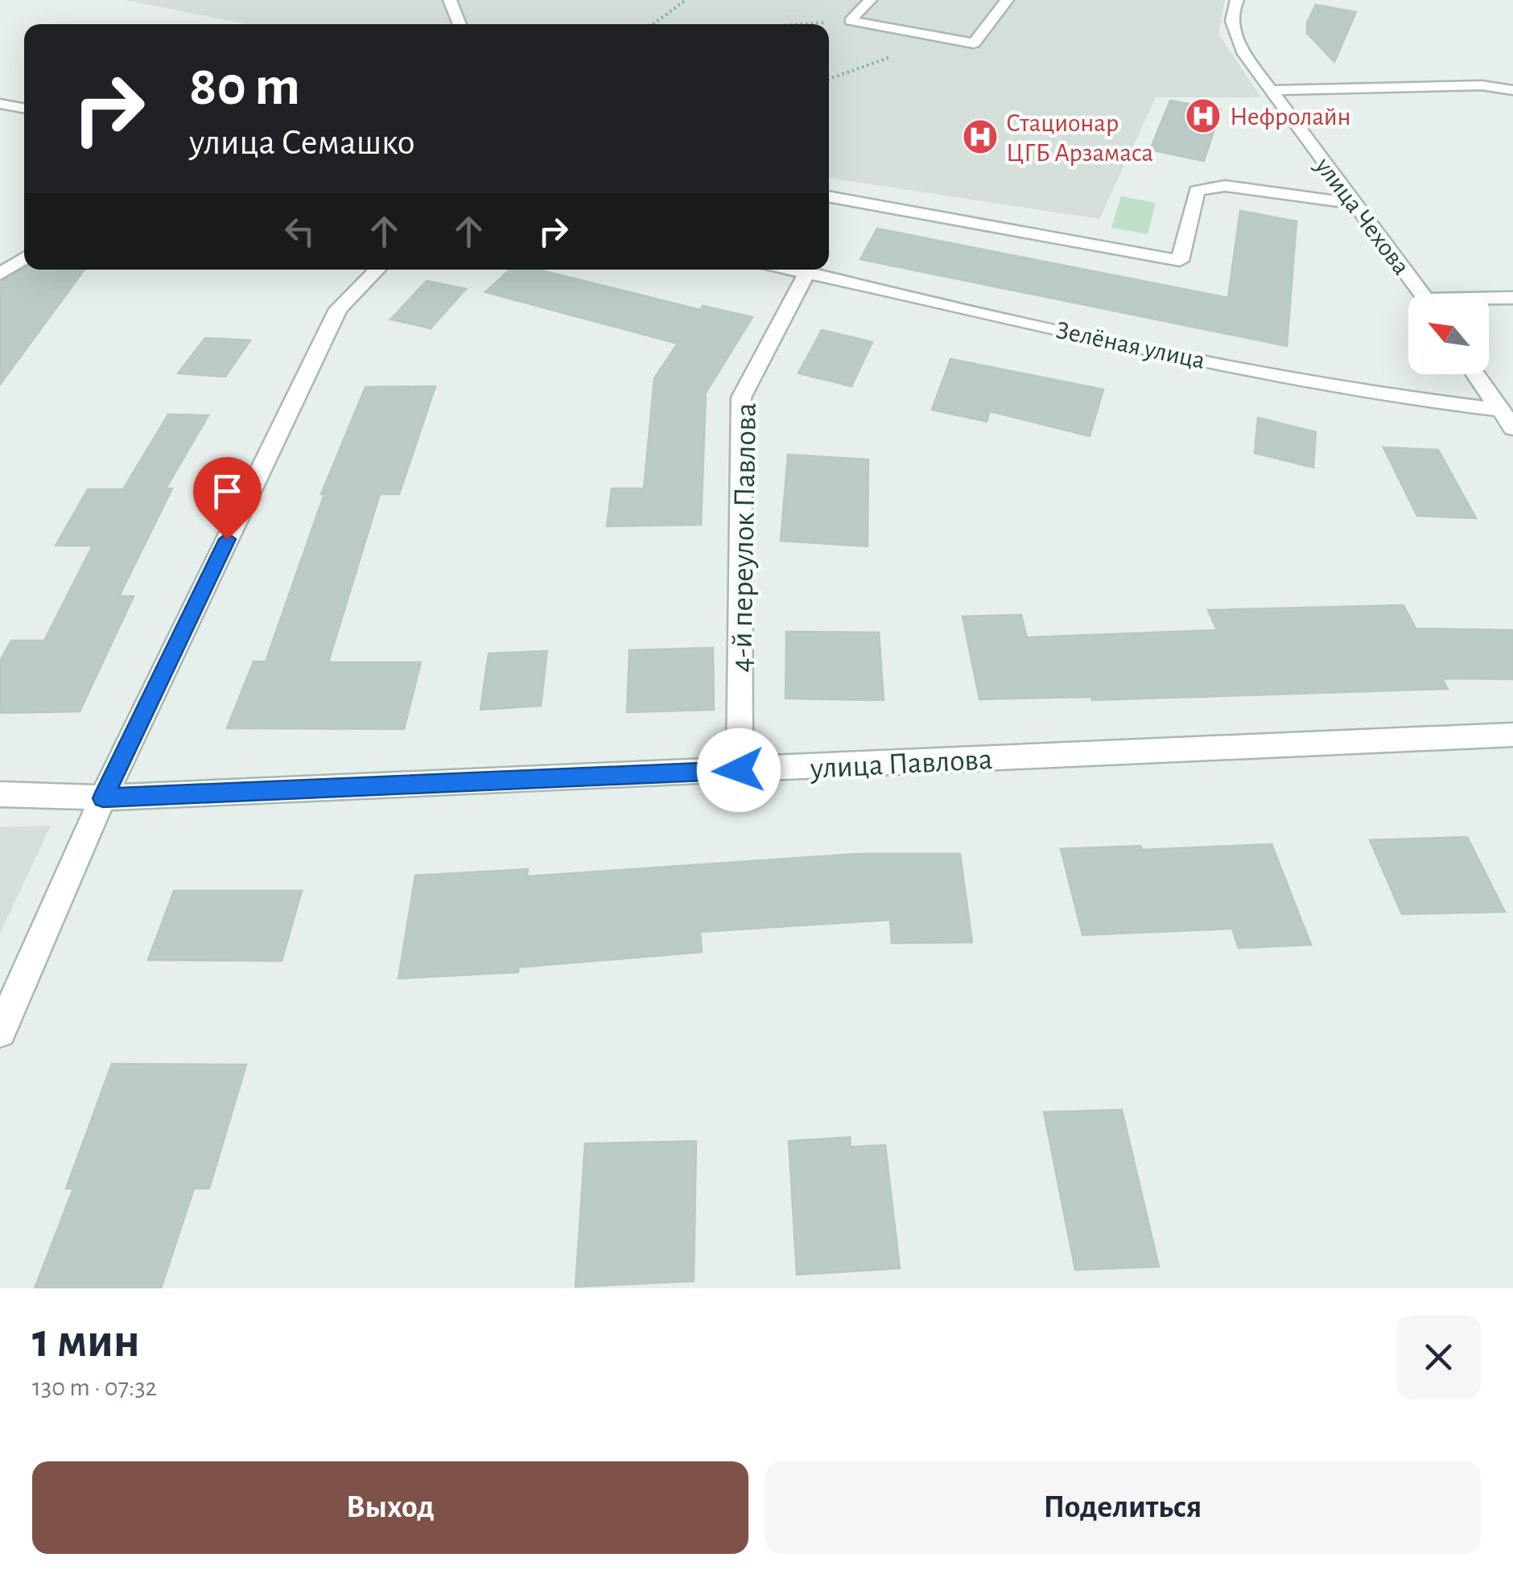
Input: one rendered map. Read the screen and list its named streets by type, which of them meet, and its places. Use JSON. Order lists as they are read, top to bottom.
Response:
{
  "streets": {
    "street": [
      "улица Чехова",
      "Зелёная улица",
      "4-й переулок Павлова",
      "улица Павлова"
    ]
  },
  "crossings": [
    ["Зелёная улица", "4-й переулок Павлова"],
    ["4-й переулок Павлова", "улица Павлова"]
  ],
  "places": {
    "hospital": ["Нефролайн", "Стационар ЦГБ Арзамаса"]
  },
  "north": "top left",
  "page": {
    "turn": ["80 m", "улица Семашко"],
    "heading": ["1 мин", "130 m · 07:32"],
    "buttons": ["Выход", "Поделиться"]
  }
}
